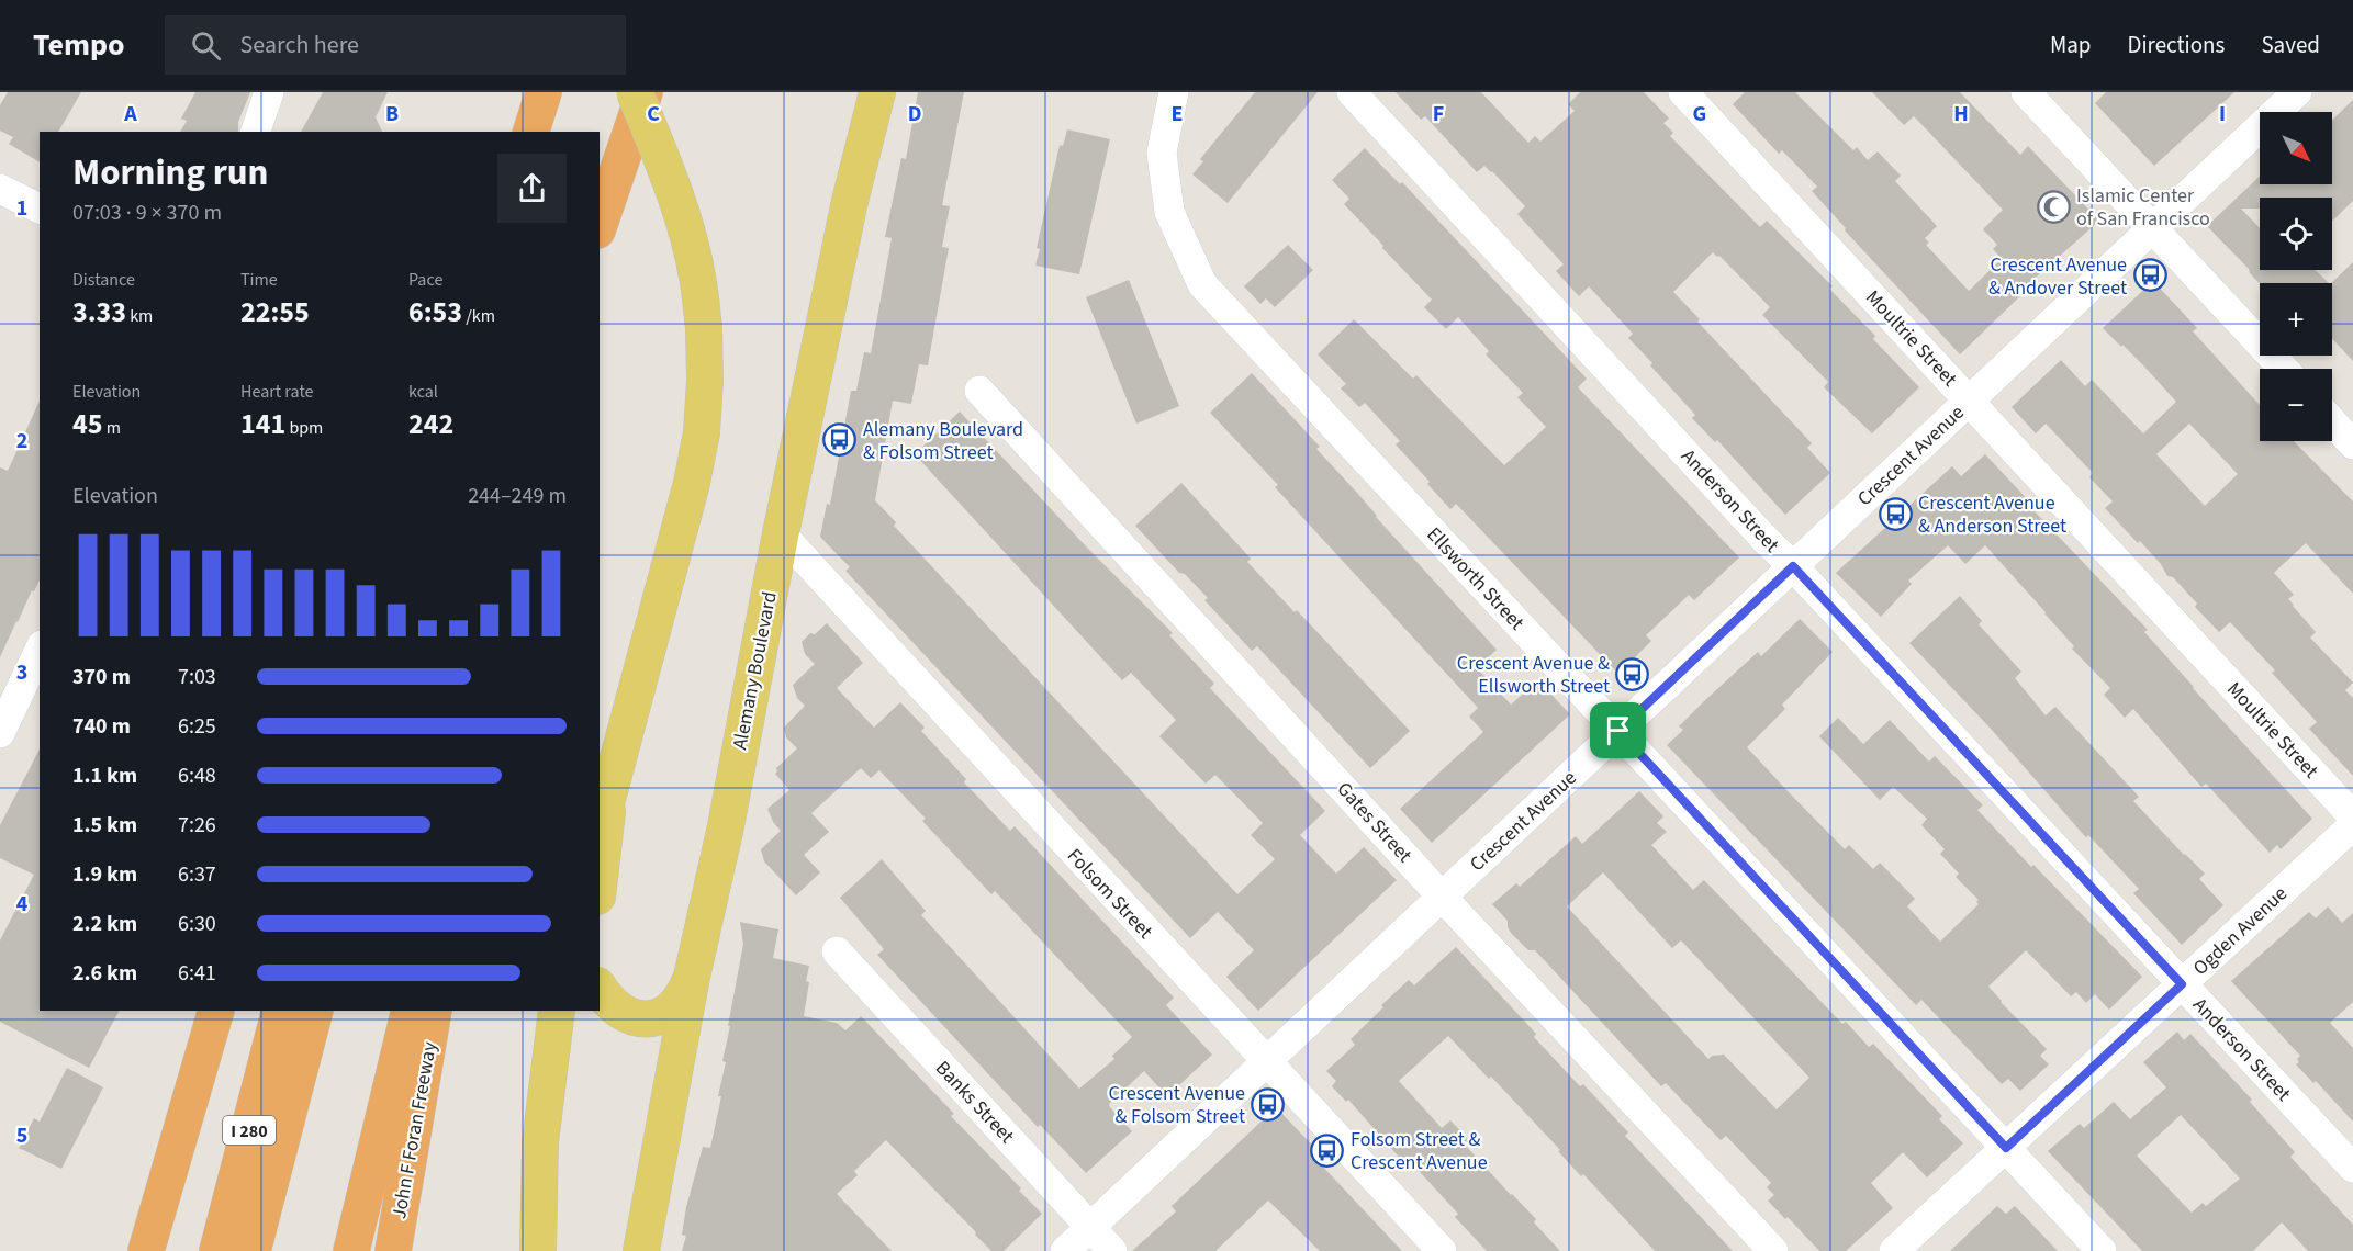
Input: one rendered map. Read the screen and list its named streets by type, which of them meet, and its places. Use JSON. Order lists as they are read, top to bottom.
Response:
{
  "streets": {
    "highway": ["I 280", "John F Foran Freeway"],
    "main road": ["Alemany Boulevard"],
    "street": [
      "Moultrie Street",
      "Crescent Avenue",
      "Anderson Street",
      "Ellsworth Street",
      "Gates Street",
      "Folsom Street",
      "Ogden Avenue",
      "Banks Street"
    ]
  },
  "crossings": [
    ["Moultrie Street", "Crescent Avenue"],
    ["Crescent Avenue", "Anderson Street"],
    ["Crescent Avenue", "Ellsworth Street"],
    ["Crescent Avenue", "Gates Street"],
    ["Crescent Avenue", "Folsom Street"],
    ["Crescent Avenue", "Banks Street"],
    ["Anderson Street", "Ogden Avenue"],
    ["Ellsworth Street", "Ogden Avenue"],
    ["Alemany Boulevard", "Folsom Street"]
  ],
  "places": {
    "mosque": ["Islamic Center of San Francisco"],
    "bus stop": [
      "Crescent Avenue & Andover Street",
      "Alemany Boulevard & Folsom Street",
      "Crescent Avenue & Anderson Street",
      "Crescent Avenue & Ellsworth Street",
      "Crescent Avenue & Folsom Street",
      "Folsom Street & Crescent Avenue"
    ]
  },
  "north": "bottom right",
  "page": {
    "header": "Tempo",
    "search": "Search here",
    "nav": ["Map", "Directions", "Saved"],
    "map_buttons": ["+", "−"],
    "heading": ["Morning run", "07:03 · 9 × 370 m"],
    "stats": [
      ["Distance", "3.33 km"],
      ["Time", "22:55"],
      ["Pace", "6:53 /km"],
      ["Elevation", "45 m"],
      ["Heart rate", "141 bpm"],
      ["kcal", "242"]
    ],
    "chart": ["Elevation", "244–249 m"],
    "list": [
      {
        "name": "370 m",
        "note": "7:03"
      },
      {
        "name": "740 m",
        "note": "6:25"
      },
      {
        "name": "1.1 km",
        "note": "6:48"
      },
      {
        "name": "1.5 km",
        "note": "7:26"
      },
      {
        "name": "1.9 km",
        "note": "6:37"
      },
      {
        "name": "2.2 km",
        "note": "6:30"
      },
      {
        "name": "2.6 km",
        "note": "6:41"
      }
    ]
  },
  "grid": {
    "columns": [
      "A",
      "B",
      "C",
      "D",
      "E",
      "F",
      "G",
      "H",
      "I"
    ],
    "rows": [
      "1",
      "2",
      "3",
      "4",
      "5"
    ]
  }
}
